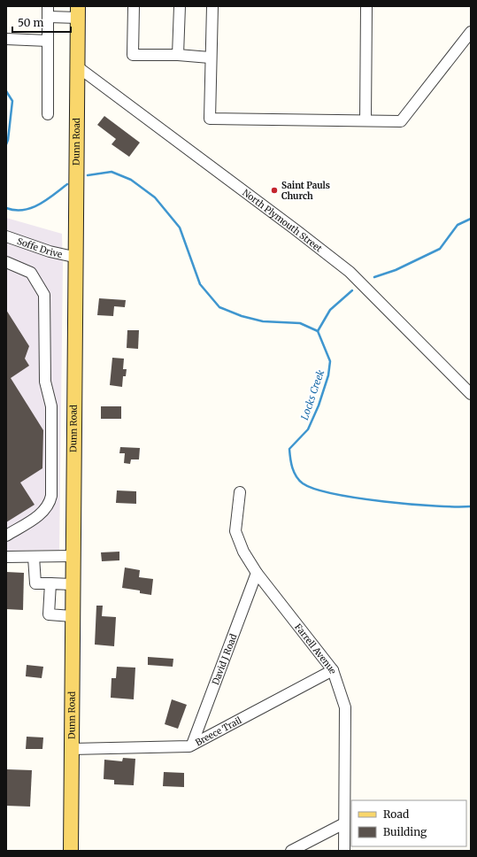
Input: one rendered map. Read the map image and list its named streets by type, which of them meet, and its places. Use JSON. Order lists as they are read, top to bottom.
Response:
{
  "streets": {
    "main road": ["Dunn Road"],
    "street": [
      "North Plymouth Street",
      "Soffe Drive",
      "Farrell Avenue",
      "David J Road",
      "Breece Trail"
    ]
  },
  "crossings": [
    ["Dunn Road", "North Plymouth Street"],
    ["Dunn Road", "Soffe Drive"],
    ["Dunn Road", "Breece Trail"],
    ["Farrell Avenue", "David J Road"],
    ["Farrell Avenue", "Breece Trail"],
    ["David J Road", "Breece Trail"]
  ],
  "water": ["Locks Creek"],
  "places": ["Saint Pauls Church"],
  "legend": ["Road", "Building"],
  "scale_bar": "50 m"
}
